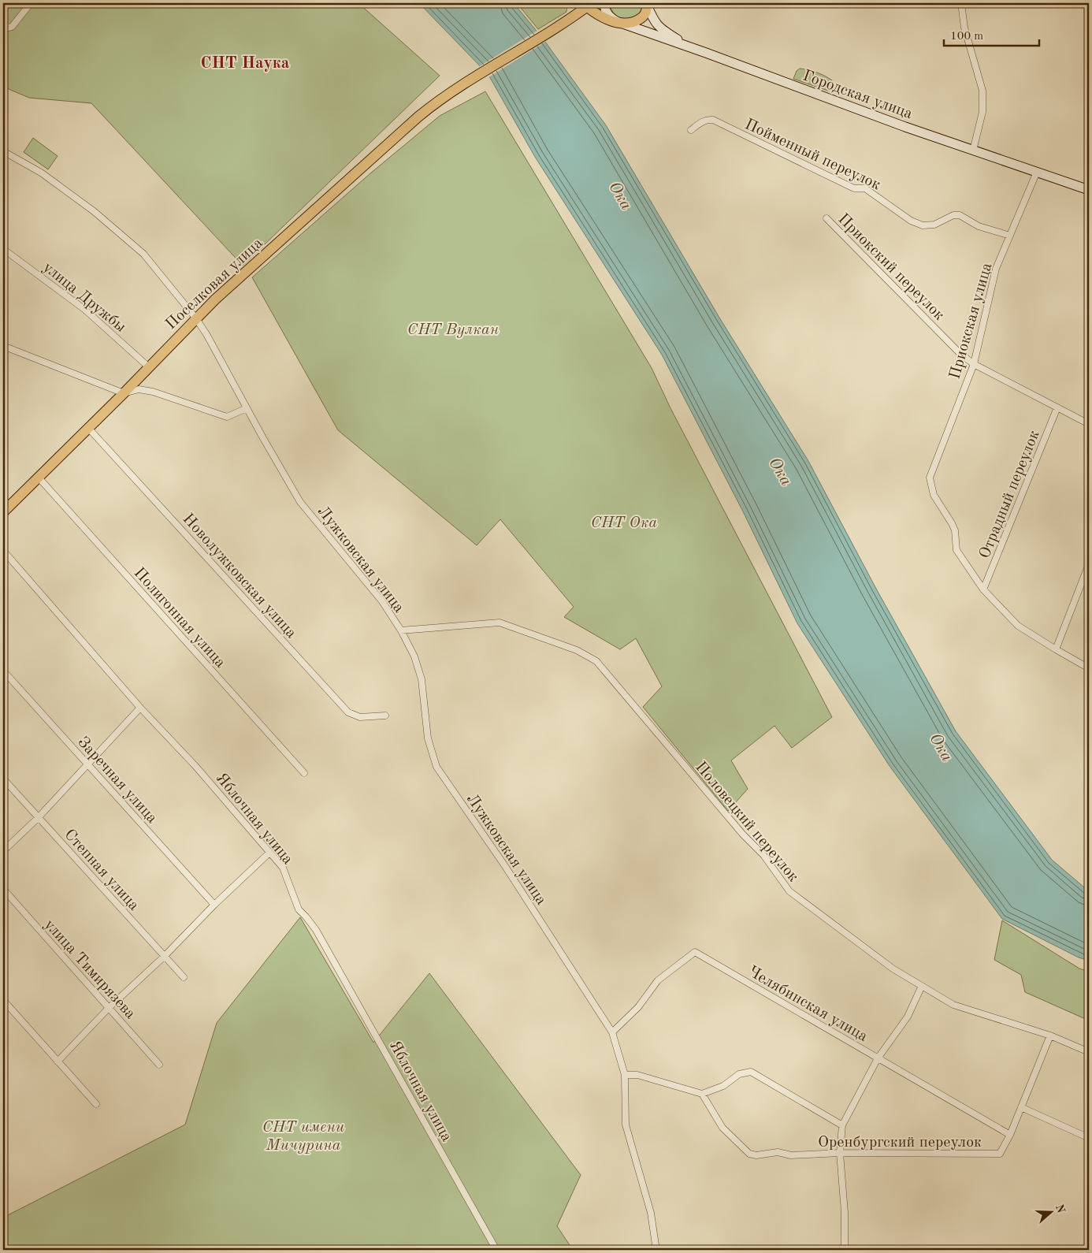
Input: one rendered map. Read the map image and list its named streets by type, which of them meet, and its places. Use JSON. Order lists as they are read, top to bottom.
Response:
{
  "streets": {
    "highway": ["Поселковая улица"],
    "main road": ["Городская улица"],
    "street": [
      "Пойменный переулок",
      "Приокский переулок",
      "улица Дружбы",
      "Приокская улица",
      "Отрадный переулок",
      "Лужковская улица",
      "Новолужковская улица",
      "Полигонная улица",
      "Заречная улица",
      "Яблочная улица",
      "Половецкий переулок",
      "Степная улица",
      "улица Тимирязева",
      "Челябинская улица",
      "Оренбургский переулок"
    ]
  },
  "crossings": [
    ["Городская улица", "Приокская улица"],
    ["Пойменный переулок", "Приокская улица"],
    ["Приокский переулок", "Приокская улица"],
    ["Приокский переулок", "Отрадный переулок"],
    ["Поселковая улица", "улица Дружбы"],
    ["Поселковая улица", "Лужковская улица"],
    ["Поселковая улица", "Новолужковская улица"],
    ["Поселковая улица", "Полигонная улица"],
    ["Приокская улица", "Отрадный переулок"],
    ["Лужковская улица", "Половецкий переулок"],
    ["Лужковская улица", "Челябинская улица"],
    ["Половецкий переулок", "Оренбургский переулок"],
    ["Челябинская улица", "Оренбургский переулок"]
  ],
  "districts": ["СНТ Наука"],
  "water": ["Ока"],
  "parks": ["СНТ Вулкан", "СНТ Ока", "СНТ имени Мичурина"],
  "scale_bar": "100 m",
  "north": "right"
}
